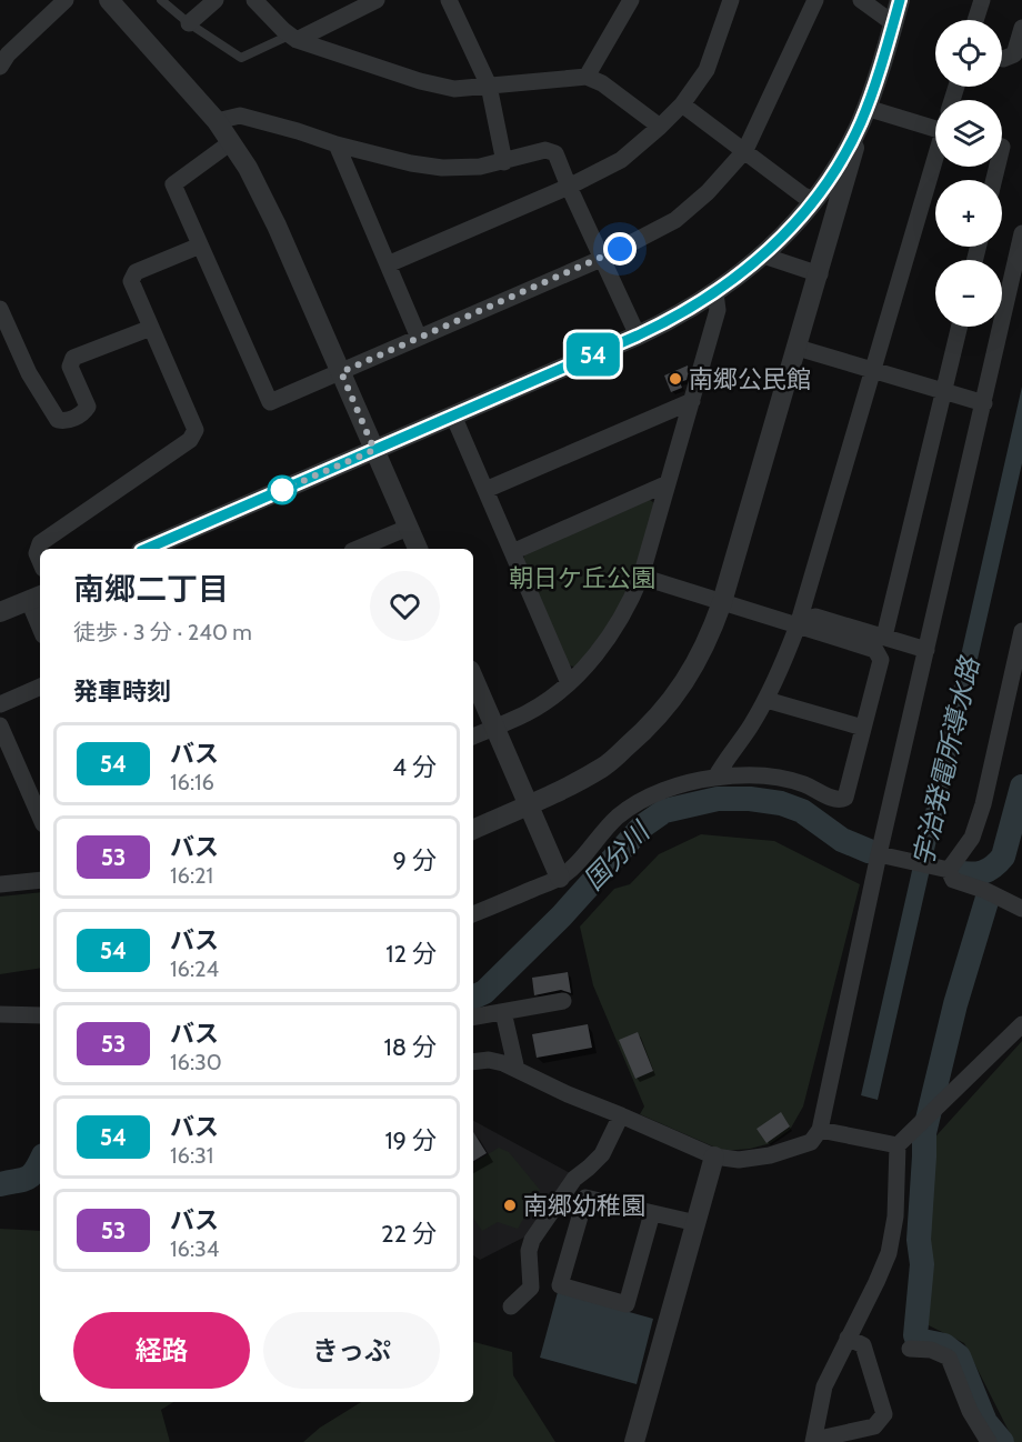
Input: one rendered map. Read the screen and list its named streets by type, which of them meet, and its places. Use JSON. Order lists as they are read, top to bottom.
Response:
{
  "water": ["宇治発電所導水路", "国分川"],
  "parks": ["朝日ケ丘公園"],
  "places": ["南郷公民館", "南郷幼稚園"],
  "lines": ["bus line 54"],
  "page": {
    "on_map": "54",
    "map_buttons": ["+", "−"],
    "heading": [
      ["南郷二丁目", "徒歩 · 3 分 · 240 m"],
      "発車時刻"
    ],
    "list": [
      {
        "mark": "54",
        "name": "バス",
        "note": "16:16",
        "value": "4 分"
      },
      {
        "mark": "53",
        "name": "バス",
        "note": "16:21",
        "value": "9 分"
      },
      {
        "mark": "54",
        "name": "バス",
        "note": "16:24",
        "value": "12 分"
      },
      {
        "mark": "53",
        "name": "バス",
        "note": "16:30",
        "value": "18 分"
      },
      {
        "mark": "54",
        "name": "バス",
        "note": "16:31",
        "value": "19 分"
      },
      {
        "mark": "53",
        "name": "バス",
        "note": "16:34",
        "value": "22 分"
      }
    ],
    "buttons": ["経路", "きっぷ"]
  }
}
